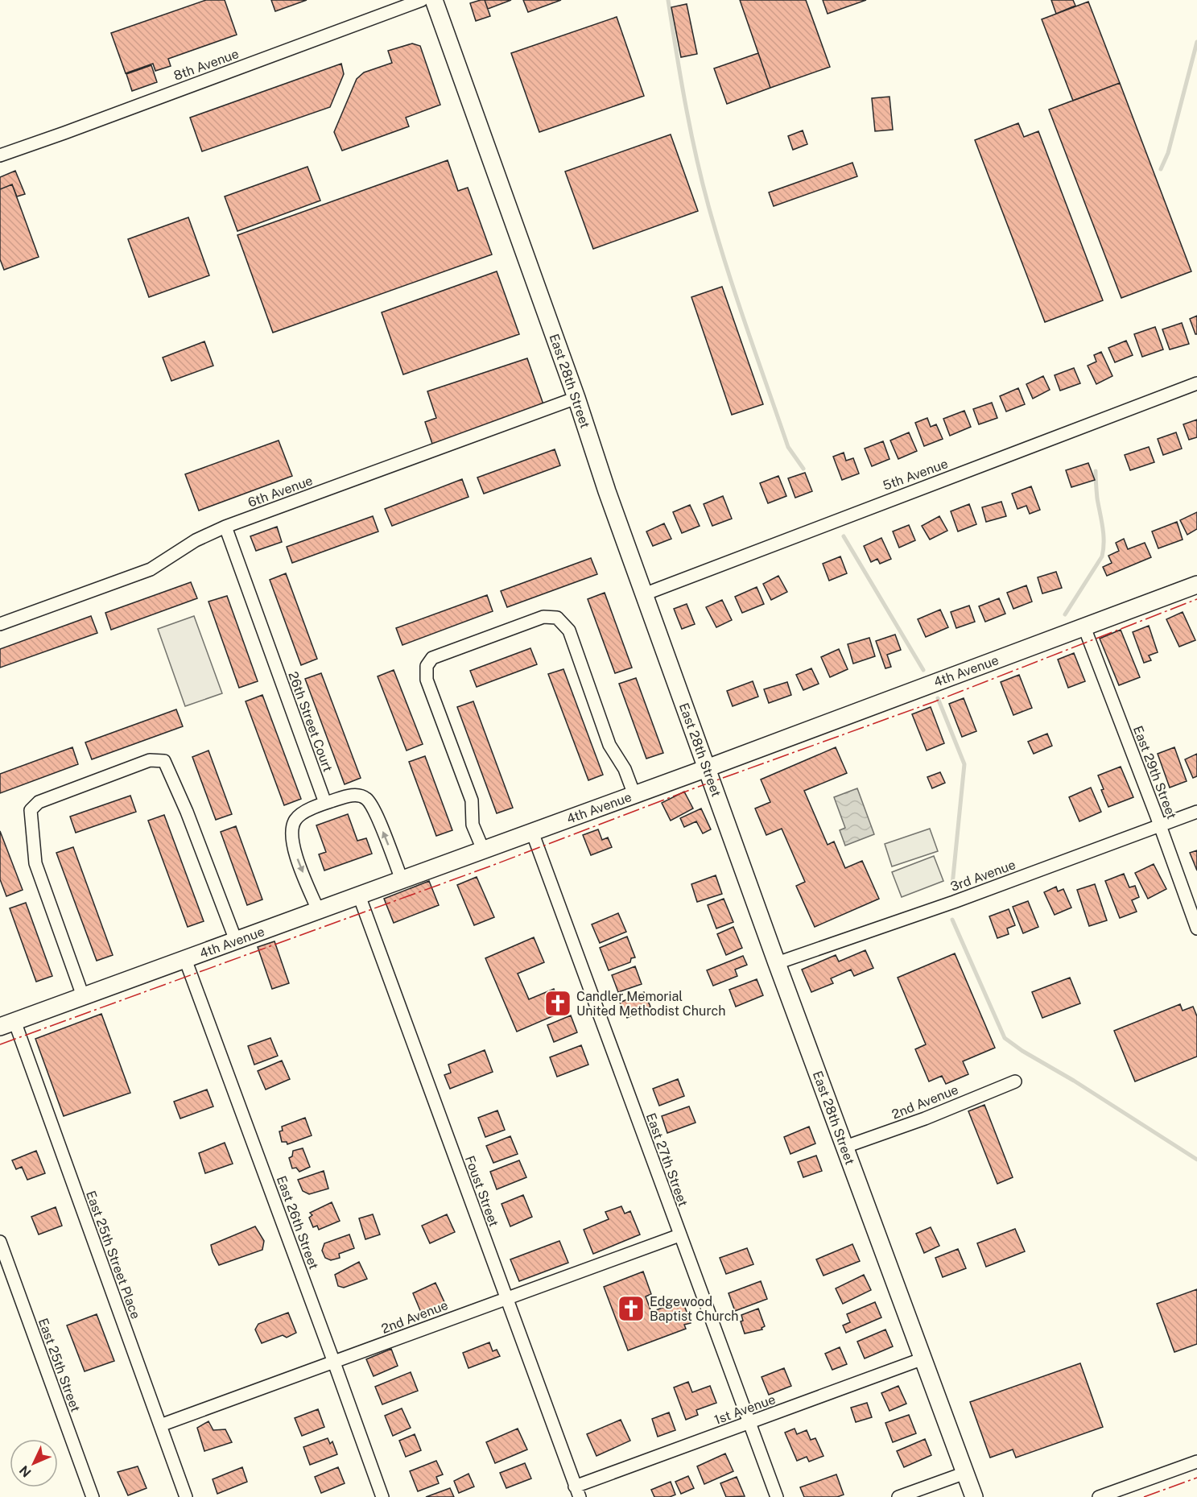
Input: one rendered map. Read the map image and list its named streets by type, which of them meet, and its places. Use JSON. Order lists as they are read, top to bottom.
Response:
{
  "streets": {
    "street": [
      "8th Avenue",
      "East 28th Street",
      "5th Avenue",
      "6th Avenue",
      "4th Avenue",
      "26th Street Court",
      "East 29th Street",
      "3rd Avenue",
      "2nd Avenue",
      "East 27th Street",
      "Foust Street",
      "East 26th Street",
      "East 25th Street Place",
      "East 25th Street",
      "1st Avenue"
    ]
  },
  "crossings": [
    ["East 28th Street", "5th Avenue"],
    ["East 28th Street", "6th Avenue"],
    ["East 28th Street", "4th Avenue"],
    ["East 28th Street", "3rd Avenue"],
    ["East 28th Street", "2nd Avenue"],
    ["East 28th Street", "1st Avenue"],
    ["6th Avenue", "26th Street Court"],
    ["4th Avenue", "East 29th Street"],
    ["4th Avenue", "East 27th Street"],
    ["4th Avenue", "Foust Street"],
    ["4th Avenue", "East 26th Street"],
    ["4th Avenue", "East 25th Street Place"],
    ["East 29th Street", "3rd Avenue"],
    ["2nd Avenue", "East 27th Street"],
    ["2nd Avenue", "Foust Street"],
    ["2nd Avenue", "East 26th Street"],
    ["2nd Avenue", "East 25th Street Place"],
    ["East 27th Street", "1st Avenue"],
    ["Foust Street", "1st Avenue"]
  ],
  "places": {
    "church": ["Candler Memorial United Methodist Church", "Edgewood Baptist Church"]
  },
  "north": "bottom left"
}
